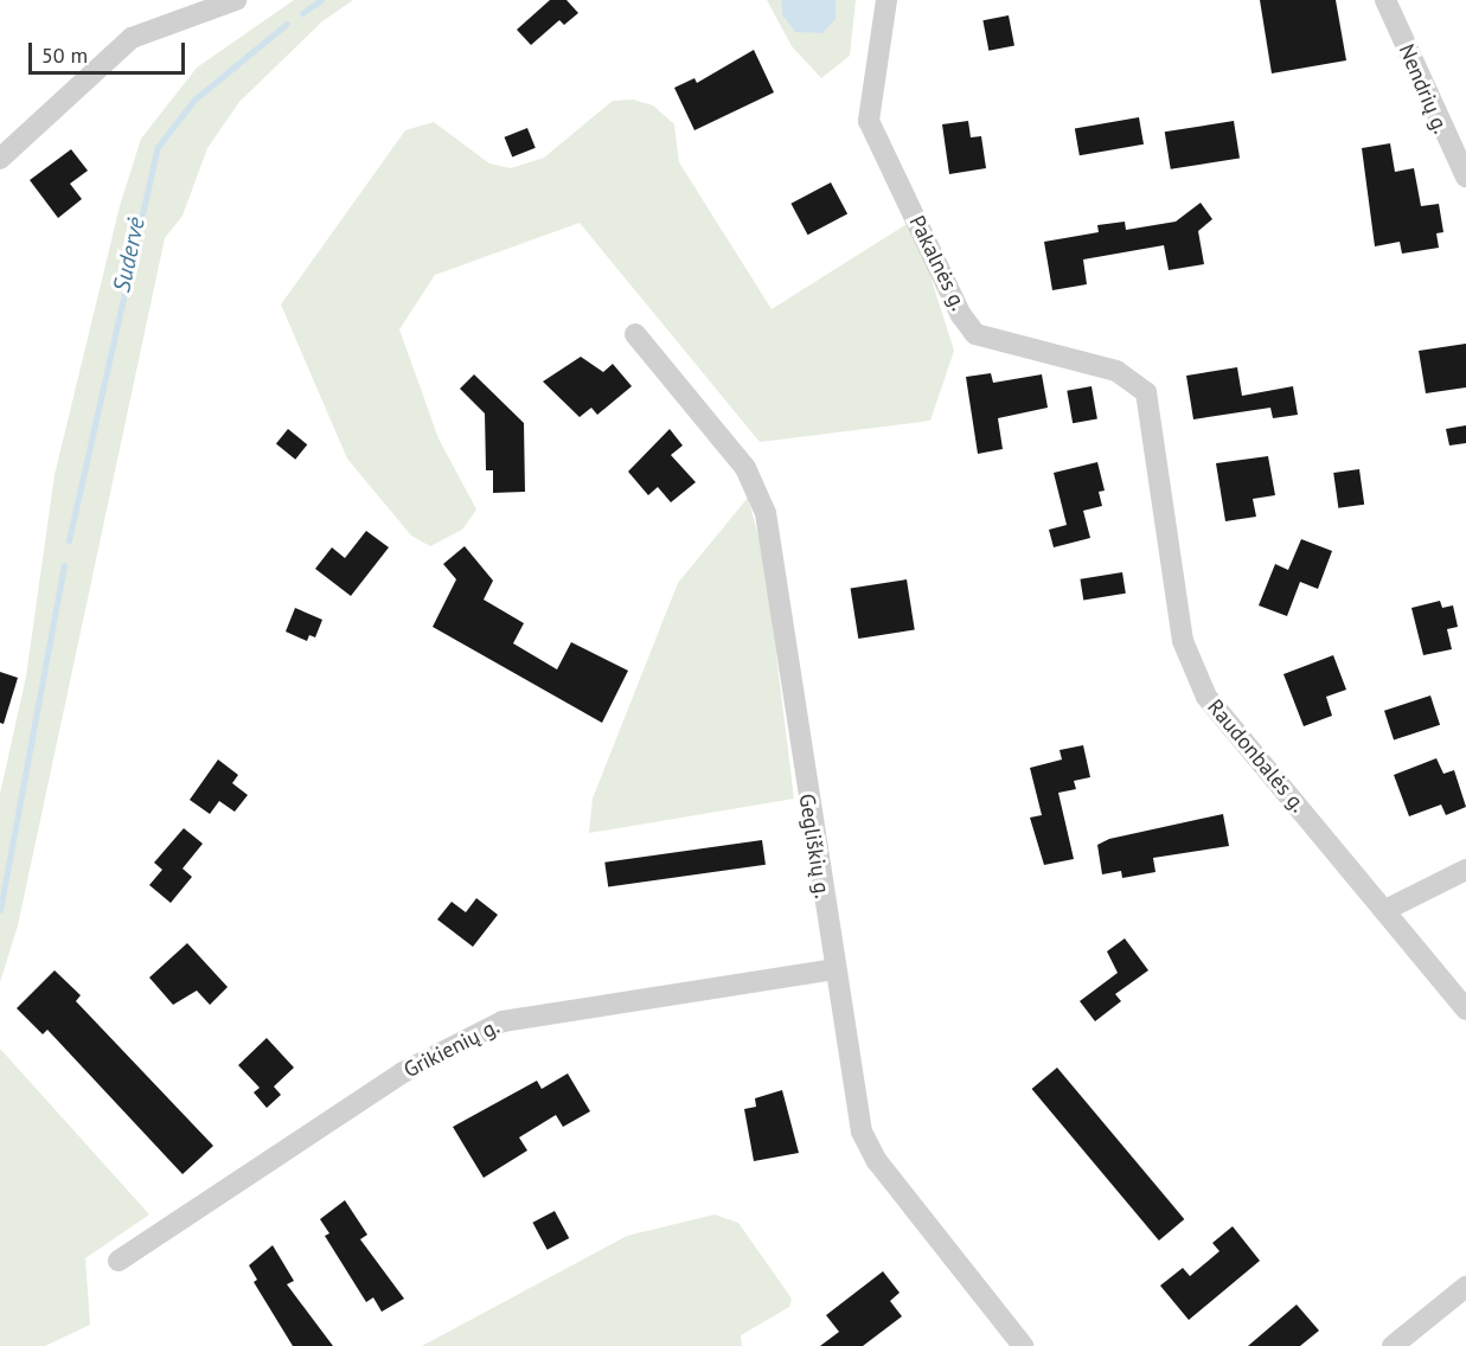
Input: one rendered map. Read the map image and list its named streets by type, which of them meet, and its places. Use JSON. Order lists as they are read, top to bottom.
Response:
{
  "streets": {
    "street": [
      "Nendrių g.",
      "Pakalnės g.",
      "Raudonbalės g.",
      "Gegliškių g.",
      "Grikienių g."
    ]
  },
  "crossings": [
    ["Pakalnės g.", "Raudonbalės g."],
    ["Gegliškių g.", "Grikienių g."]
  ],
  "water": ["Sudervė"],
  "scale_bar": "50 m"
}
